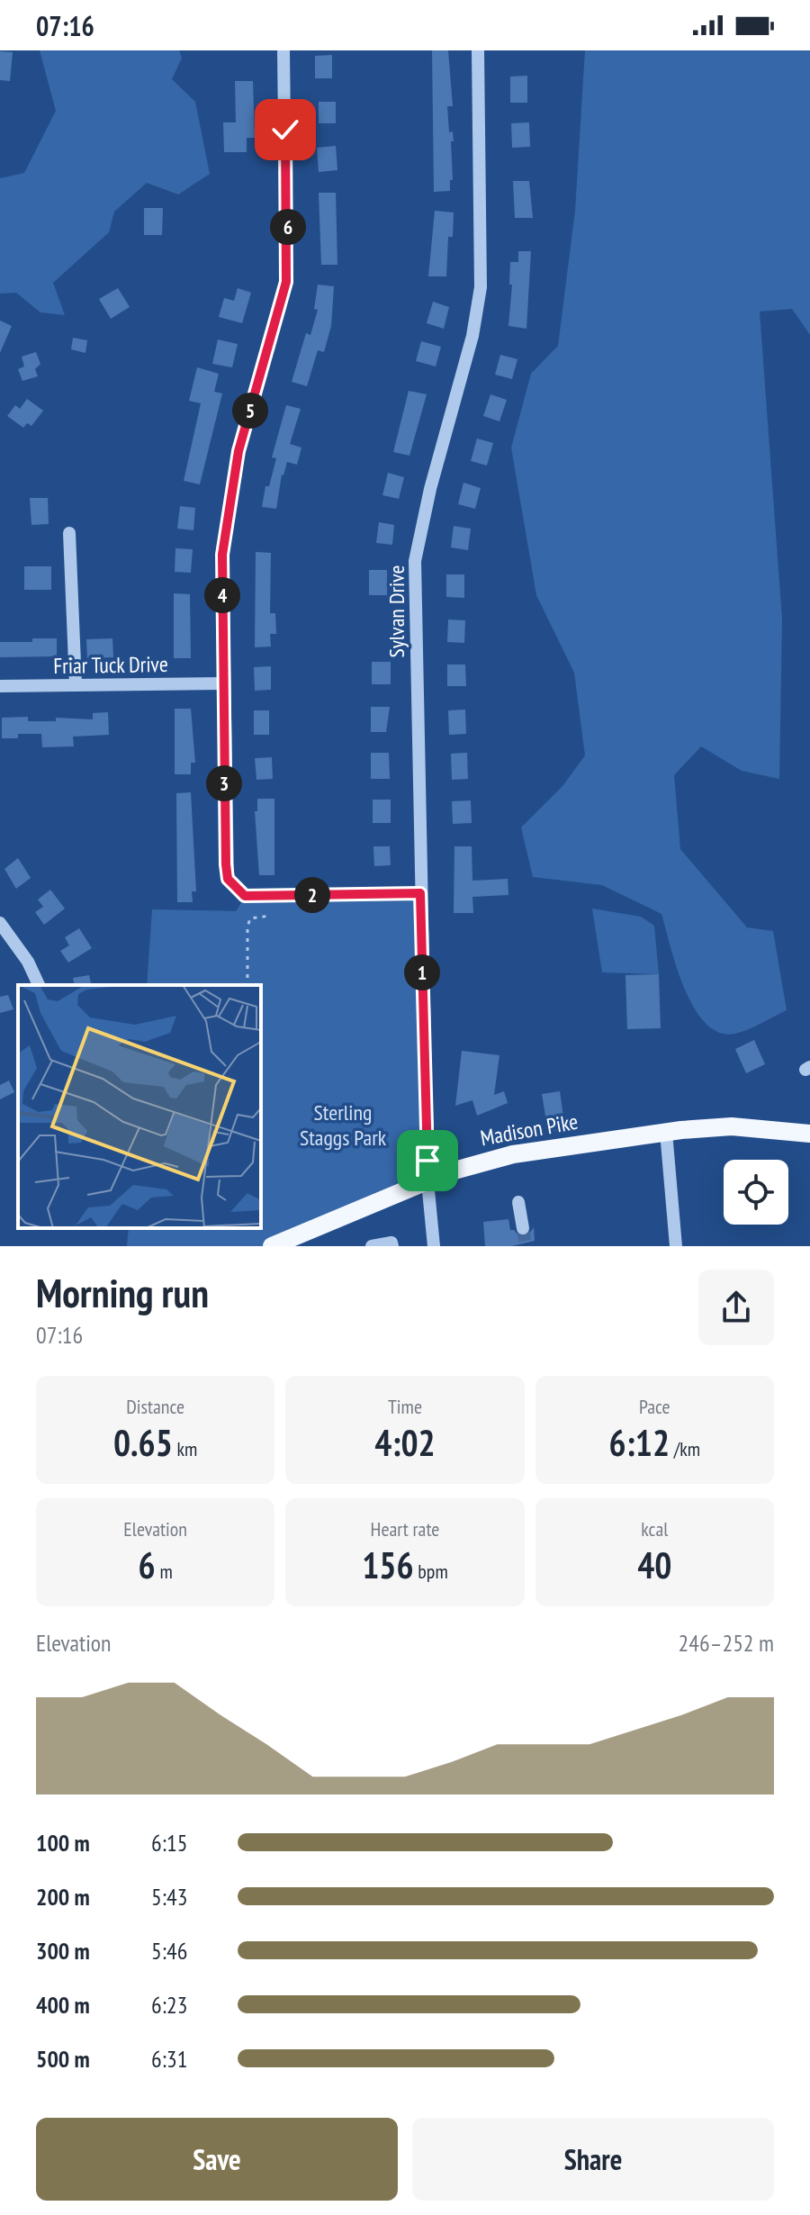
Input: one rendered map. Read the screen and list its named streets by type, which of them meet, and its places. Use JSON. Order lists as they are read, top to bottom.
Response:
{
  "streets": {
    "main road": ["Madison Pike"],
    "street": ["Sylvan Drive", "Friar Tuck Drive"]
  },
  "crossings": [
    ["Sylvan Drive", "Madison Pike"]
  ],
  "parks": ["Sterling Staggs Park"],
  "page": {
    "status": "07:16",
    "pins": [
      "6",
      "5",
      "4",
      "3",
      "2",
      "1"
    ],
    "heading": ["Morning run", "07:16"],
    "stats": [
      ["Distance", "0.65 km"],
      ["Time", "4:02"],
      ["Pace", "6:12 /km"],
      ["Elevation", "6 m"],
      ["Heart rate", "156 bpm"],
      ["kcal", "40"]
    ],
    "chart": ["Elevation", "246–252 m"],
    "list": [
      {
        "name": "100 m",
        "note": "6:15"
      },
      {
        "name": "200 m",
        "note": "5:43"
      },
      {
        "name": "300 m",
        "note": "5:46"
      },
      {
        "name": "400 m",
        "note": "6:23"
      },
      {
        "name": "500 m",
        "note": "6:31"
      }
    ],
    "buttons": ["Save", "Share"]
  }
}
